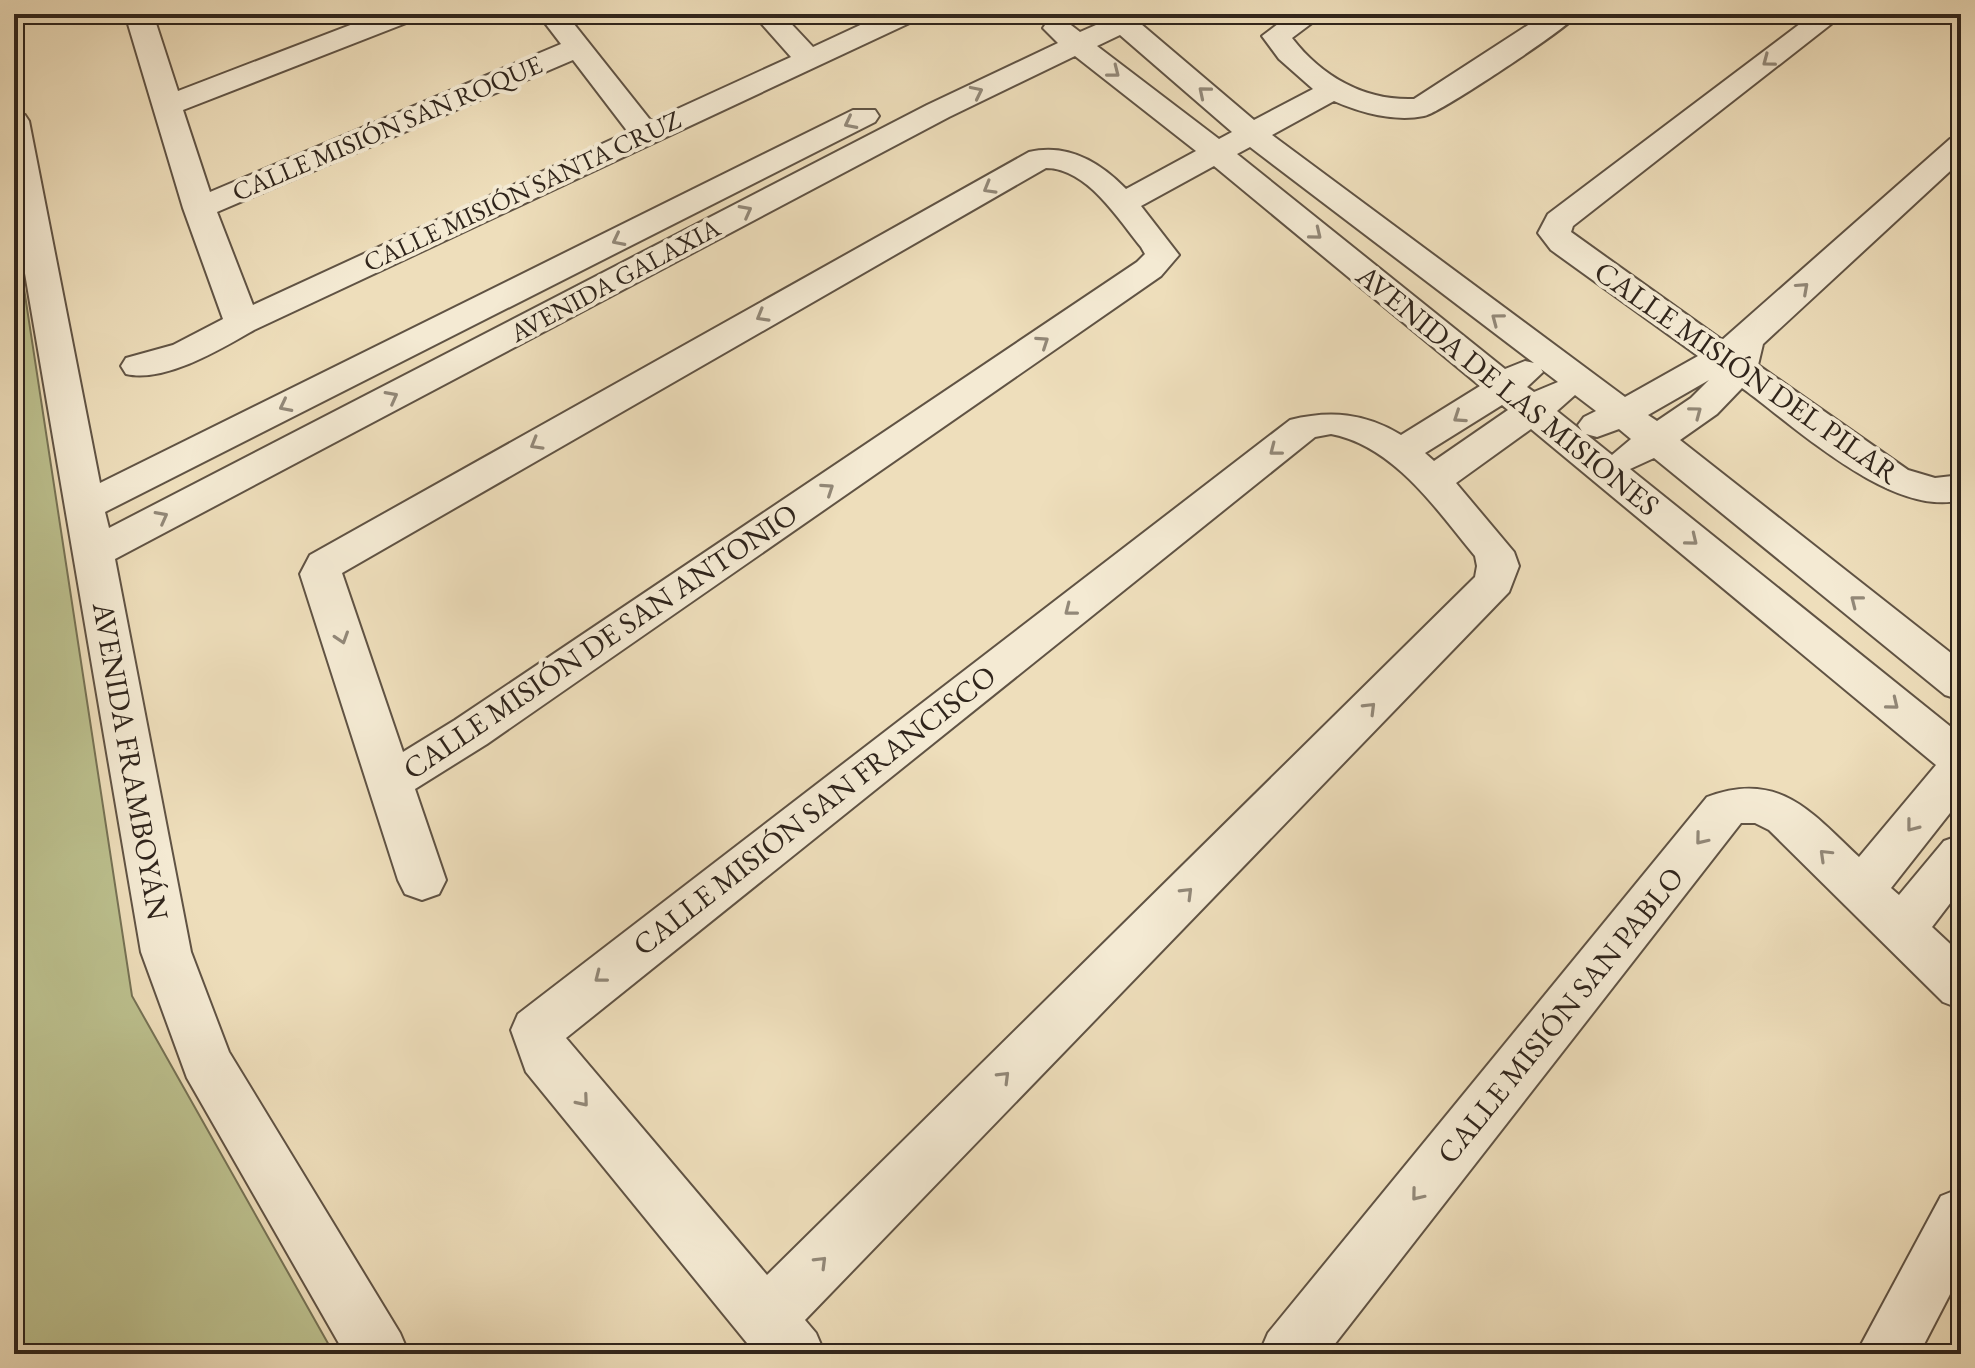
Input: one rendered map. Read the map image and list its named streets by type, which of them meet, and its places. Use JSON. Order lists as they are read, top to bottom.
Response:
{
  "streets": {
    "street": [
      "CALLE MISIÓN SAN ROQUE",
      "CALLE MISIÓN SANTA CRUZ",
      "AVENIDA GALAXIA",
      "CALLE MISIÓN DEL PILAR",
      "AVENIDA DE LAS MISIONES",
      "CALLE MISIÓN DE SAN ANTONIO",
      "AVENIDA FRAMBOYÁN",
      "CALLE MISIÓN SAN FRANCISCO",
      "CALLE MISIÓN SAN PABLO"
    ]
  },
  "crossings": [
    ["AVENIDA GALAXIA", "AVENIDA DE LAS MISIONES"],
    ["AVENIDA GALAXIA", "AVENIDA FRAMBOYÁN"]
  ]
}
